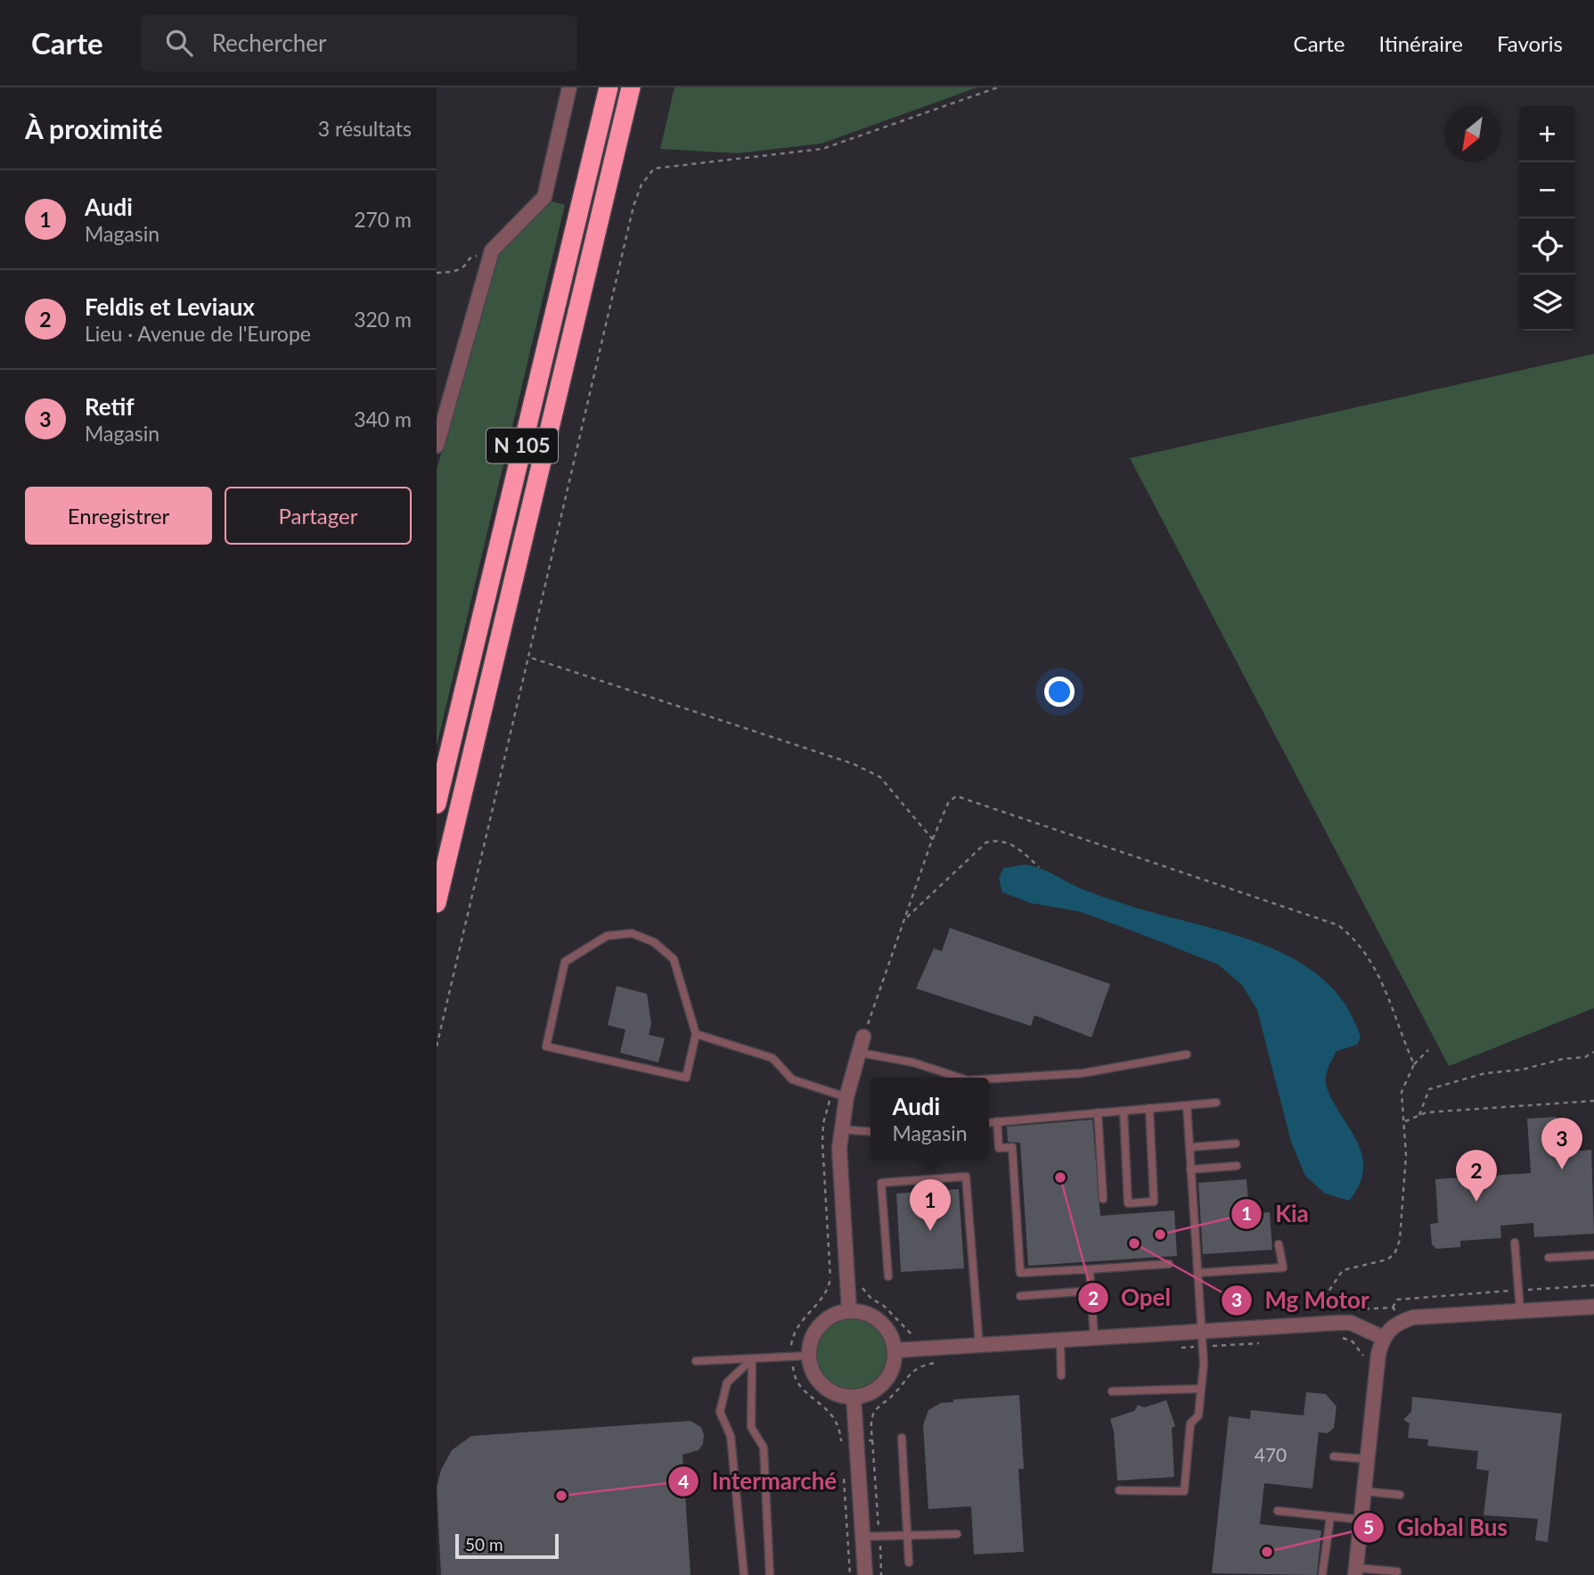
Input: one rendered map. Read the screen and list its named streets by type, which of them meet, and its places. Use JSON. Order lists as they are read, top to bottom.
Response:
{
  "streets": {
    "highway": ["N 105"]
  },
  "places": [
    "Opel",
    "Kia",
    "Mg Motor",
    "Intermarché",
    "Global Bus"
  ],
  "house_numbers": ["470"],
  "scale_bar": "50 m",
  "north": "bottom left",
  "page": {
    "header": "Carte",
    "search": "Rechercher",
    "nav": ["Carte", "Itinéraire", "Favoris"],
    "heading": ["À proximité", "3 résultats"],
    "map_buttons": ["+", "−"],
    "list": [
      {
        "mark": "1",
        "name": "Audi",
        "note": "Magasin",
        "value": "270 m"
      },
      {
        "mark": "2",
        "name": "Feldis et Leviaux",
        "note": "Lieu · Avenue de l'Europe",
        "value": "320 m"
      },
      {
        "mark": "3",
        "name": "Retif",
        "note": "Magasin",
        "value": "340 m"
      }
    ],
    "buttons": ["Enregistrer", "Partager"],
    "popup": ["Audi", "Magasin"],
    "pins": ["3", "2", "1"],
    "scale": "50 m"
  }
}
